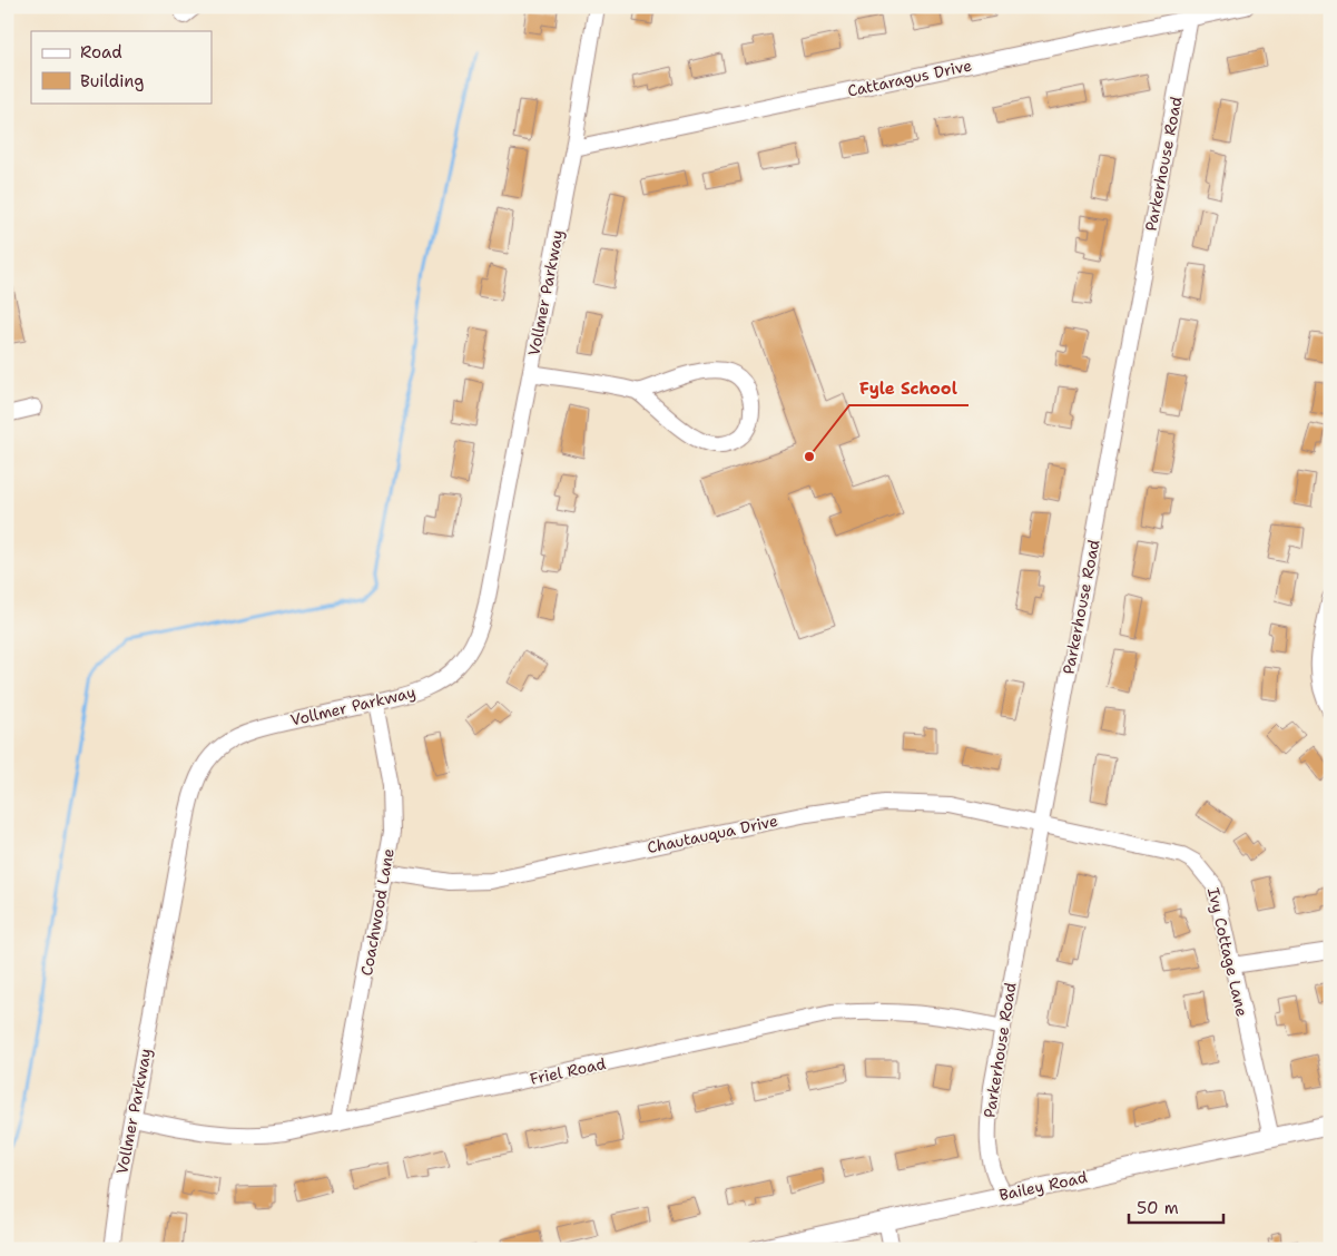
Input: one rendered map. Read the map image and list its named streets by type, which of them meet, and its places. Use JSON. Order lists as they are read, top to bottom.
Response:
{
  "streets": {
    "street": [
      "Cattaragus Drive",
      "Parkerhouse Road",
      "Vollmer Parkway",
      "Chautauqua Drive",
      "Coachwood Lane",
      "Ivy Cottage Lane",
      "Friel Road",
      "Bailey Road"
    ]
  },
  "crossings": [
    ["Cattaragus Drive", "Parkerhouse Road"],
    ["Cattaragus Drive", "Vollmer Parkway"],
    ["Parkerhouse Road", "Chautauqua Drive"],
    ["Parkerhouse Road", "Ivy Cottage Lane"],
    ["Parkerhouse Road", "Friel Road"],
    ["Parkerhouse Road", "Bailey Road"],
    ["Vollmer Parkway", "Coachwood Lane"],
    ["Vollmer Parkway", "Friel Road"],
    ["Chautauqua Drive", "Coachwood Lane"],
    ["Chautauqua Drive", "Ivy Cottage Lane"],
    ["Coachwood Lane", "Friel Road"],
    ["Ivy Cottage Lane", "Bailey Road"]
  ],
  "places": ["Fyle School"],
  "legend": ["Road", "Building"],
  "scale_bar": "50 m"
}
